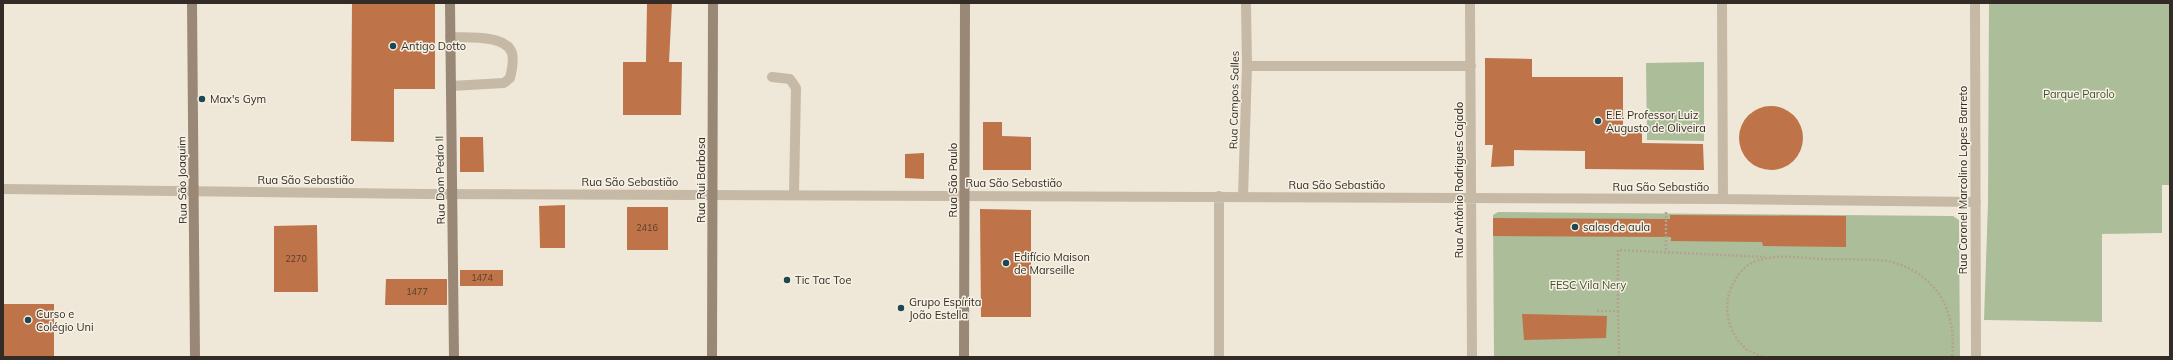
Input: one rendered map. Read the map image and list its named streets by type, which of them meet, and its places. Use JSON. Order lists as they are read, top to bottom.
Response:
{
  "streets": {
    "main road": [
      "Rua São Joaquim",
      "Rua Dom Pedro II",
      "Rua Rui Barbosa",
      "Rua São Paulo"
    ],
    "street": [
      "Rua Campos Salles",
      "Rua São Sebastião",
      "Rua Antônio Rodrigues Cajado",
      "Rua Coronel Marcolino Lopes Barreto"
    ]
  },
  "crossings": [
    ["Rua Campos Salles", "Rua São Sebastião"],
    ["Rua São Joaquim", "Rua São Sebastião"],
    ["Rua São Sebastião", "Rua Dom Pedro II"],
    ["Rua São Sebastião", "Rua Rui Barbosa"],
    ["Rua São Sebastião", "Rua São Paulo"],
    ["Rua São Sebastião", "Rua Antônio Rodrigues Cajado"],
    ["Rua São Sebastião", "Rua Coronel Marcolino Lopes Barreto"]
  ],
  "parks": ["Parque Parolo", "FESC Vila Nery"],
  "places": [
    "Antigo Dotto",
    "Max's Gym",
    "E.E. Professor Luiz Augusto de Oliveira",
    "salas de aula",
    "Edifício Maison de Marseille",
    "Tic Tac Toe",
    "Grupo Espírita João Estella",
    "Curso e Colégio Uni"
  ],
  "house_numbers": [
    "2416",
    "2270",
    "1474",
    "1477"
  ]
}
